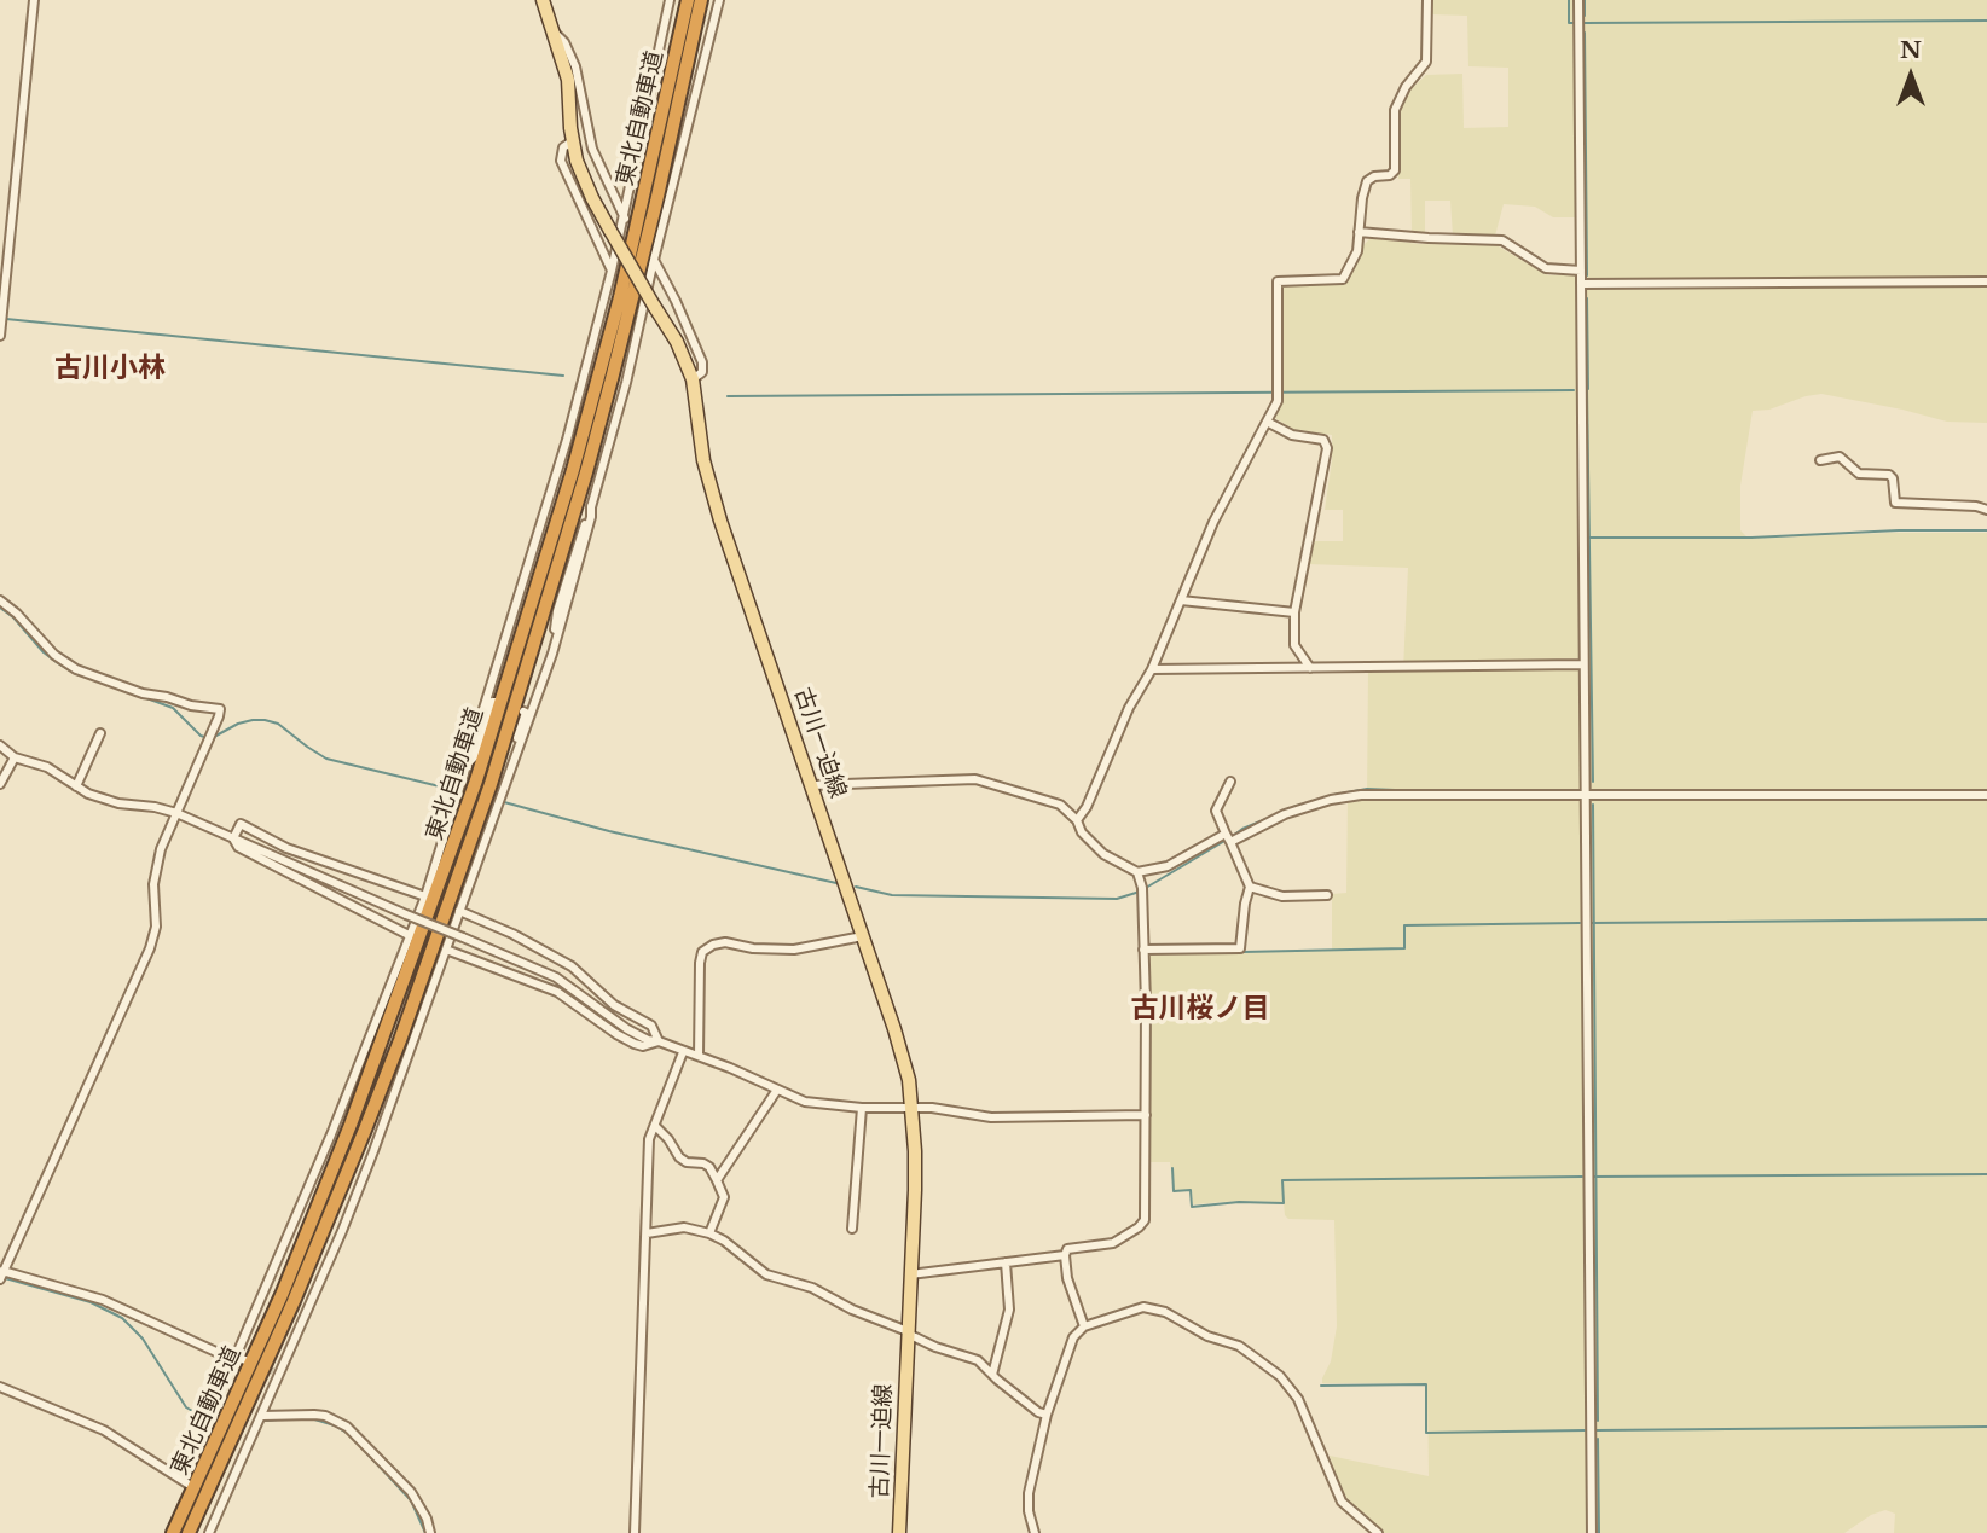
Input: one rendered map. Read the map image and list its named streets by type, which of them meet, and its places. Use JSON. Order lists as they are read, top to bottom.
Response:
{
  "streets": {
    "highway": ["東北自動車道"],
    "main road": ["古川一迫線"]
  },
  "districts": ["古川小林", "古川桜ノ目"],
  "north": "top"
}
